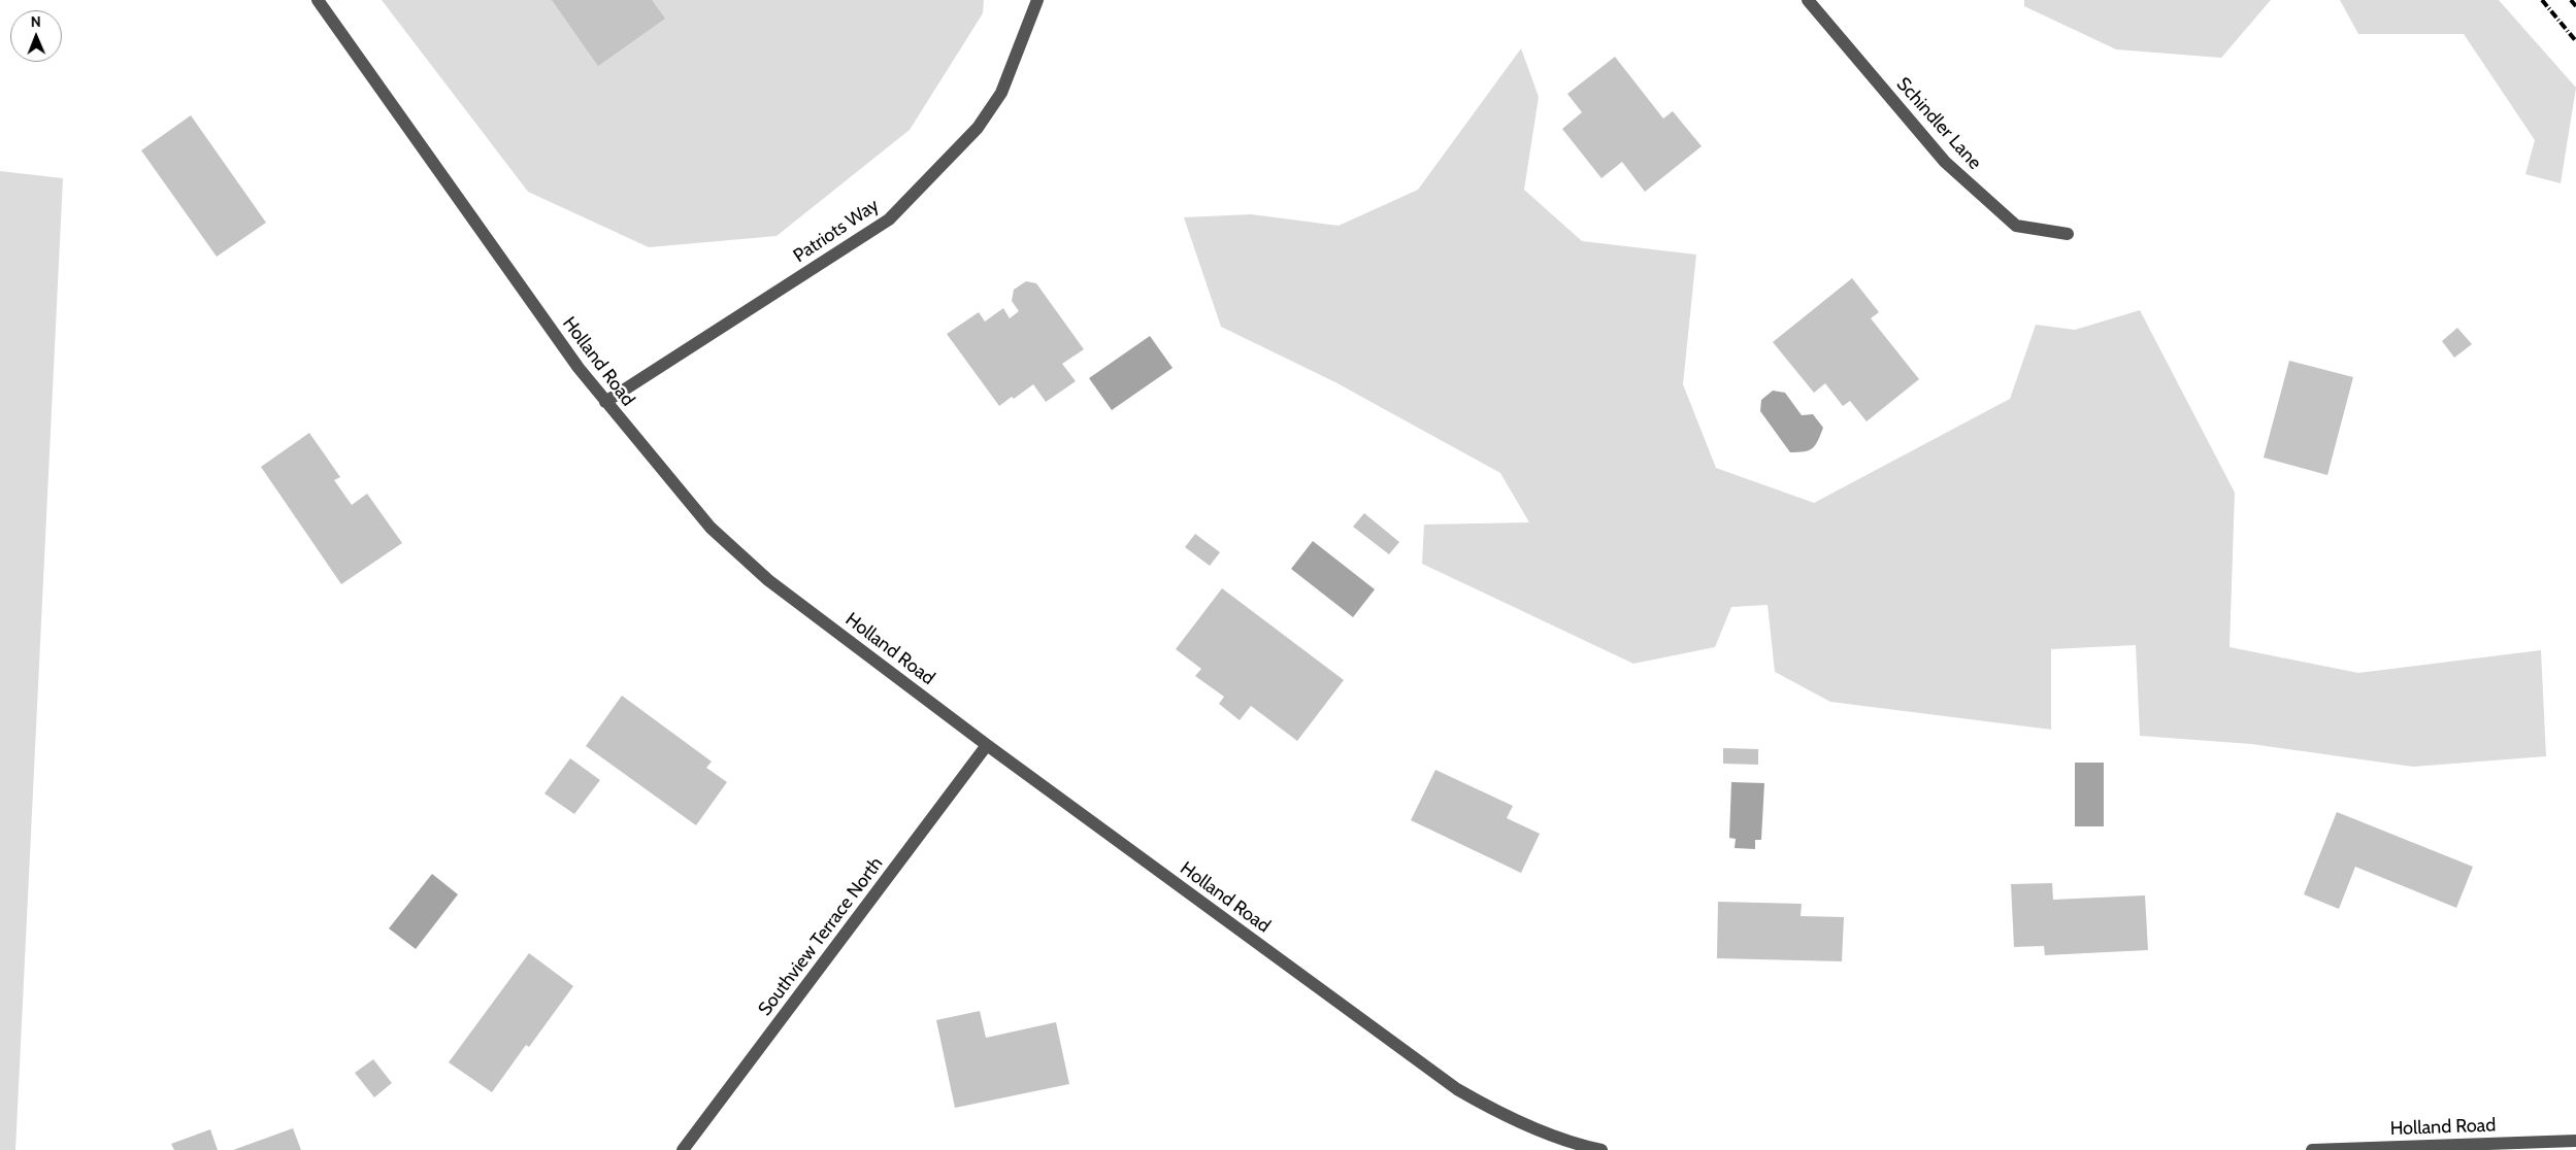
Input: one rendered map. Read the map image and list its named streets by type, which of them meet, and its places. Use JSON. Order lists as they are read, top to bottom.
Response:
{
  "streets": {
    "street": [
      "Schindler Lane",
      "Patriots Way",
      "Holland Road",
      "Southview Terrace North"
    ]
  },
  "crossings": [
    ["Patriots Way", "Holland Road"],
    ["Holland Road", "Southview Terrace North"]
  ],
  "north": "top"
}
